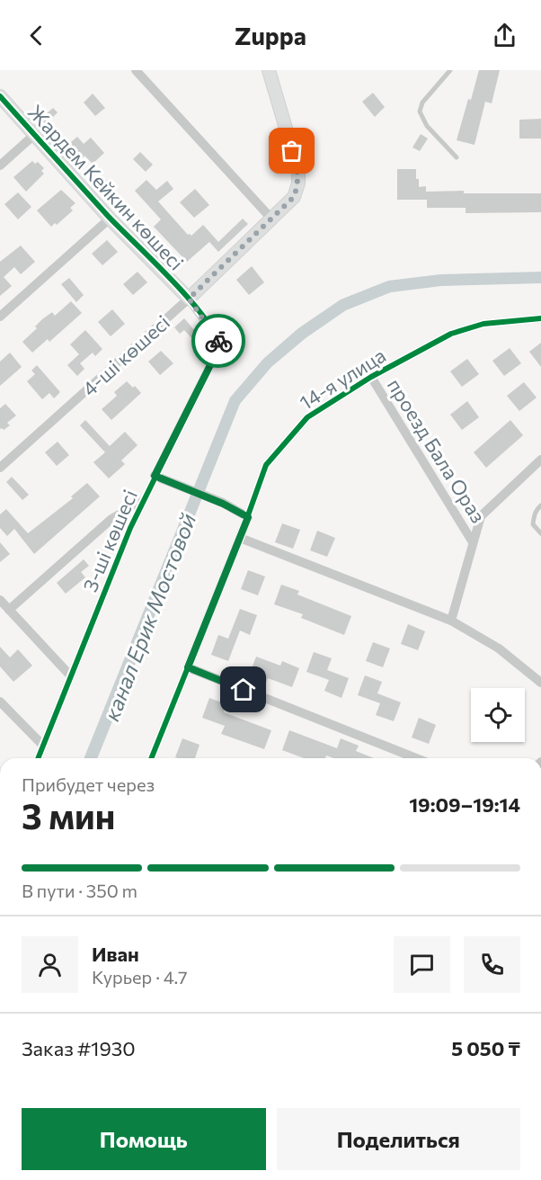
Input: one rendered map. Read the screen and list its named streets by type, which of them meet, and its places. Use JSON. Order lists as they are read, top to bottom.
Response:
{
  "streets": {
    "street": [
      "Жардем Кейкин көшесі",
      "4-ші көшесі",
      "14-я улица",
      "проезд Бала Ораз",
      "3-ші көшесі"
    ]
  },
  "crossings": [
    ["Жардем Кейкин көшесі", "4-ші көшесі"],
    ["Жардем Кейкин көшесі", "3-ші көшесі"],
    ["4-ші көшесі", "3-ші көшесі"],
    ["14-я улица", "проезд Бала Ораз"]
  ],
  "water": ["канал Ерик Мостовой"],
  "page": {
    "header": "Zuppa",
    "heading": ["3 мин", "Прибудет через", "19:09–19:14"],
    "panel": [
      "Иван",
      "Курьер · 4.7",
      "Заказ #1930",
      "5 050 ₸"
    ],
    "bar": "В пути · 350 m",
    "buttons": ["Помощь", "Поделиться"]
  }
}
